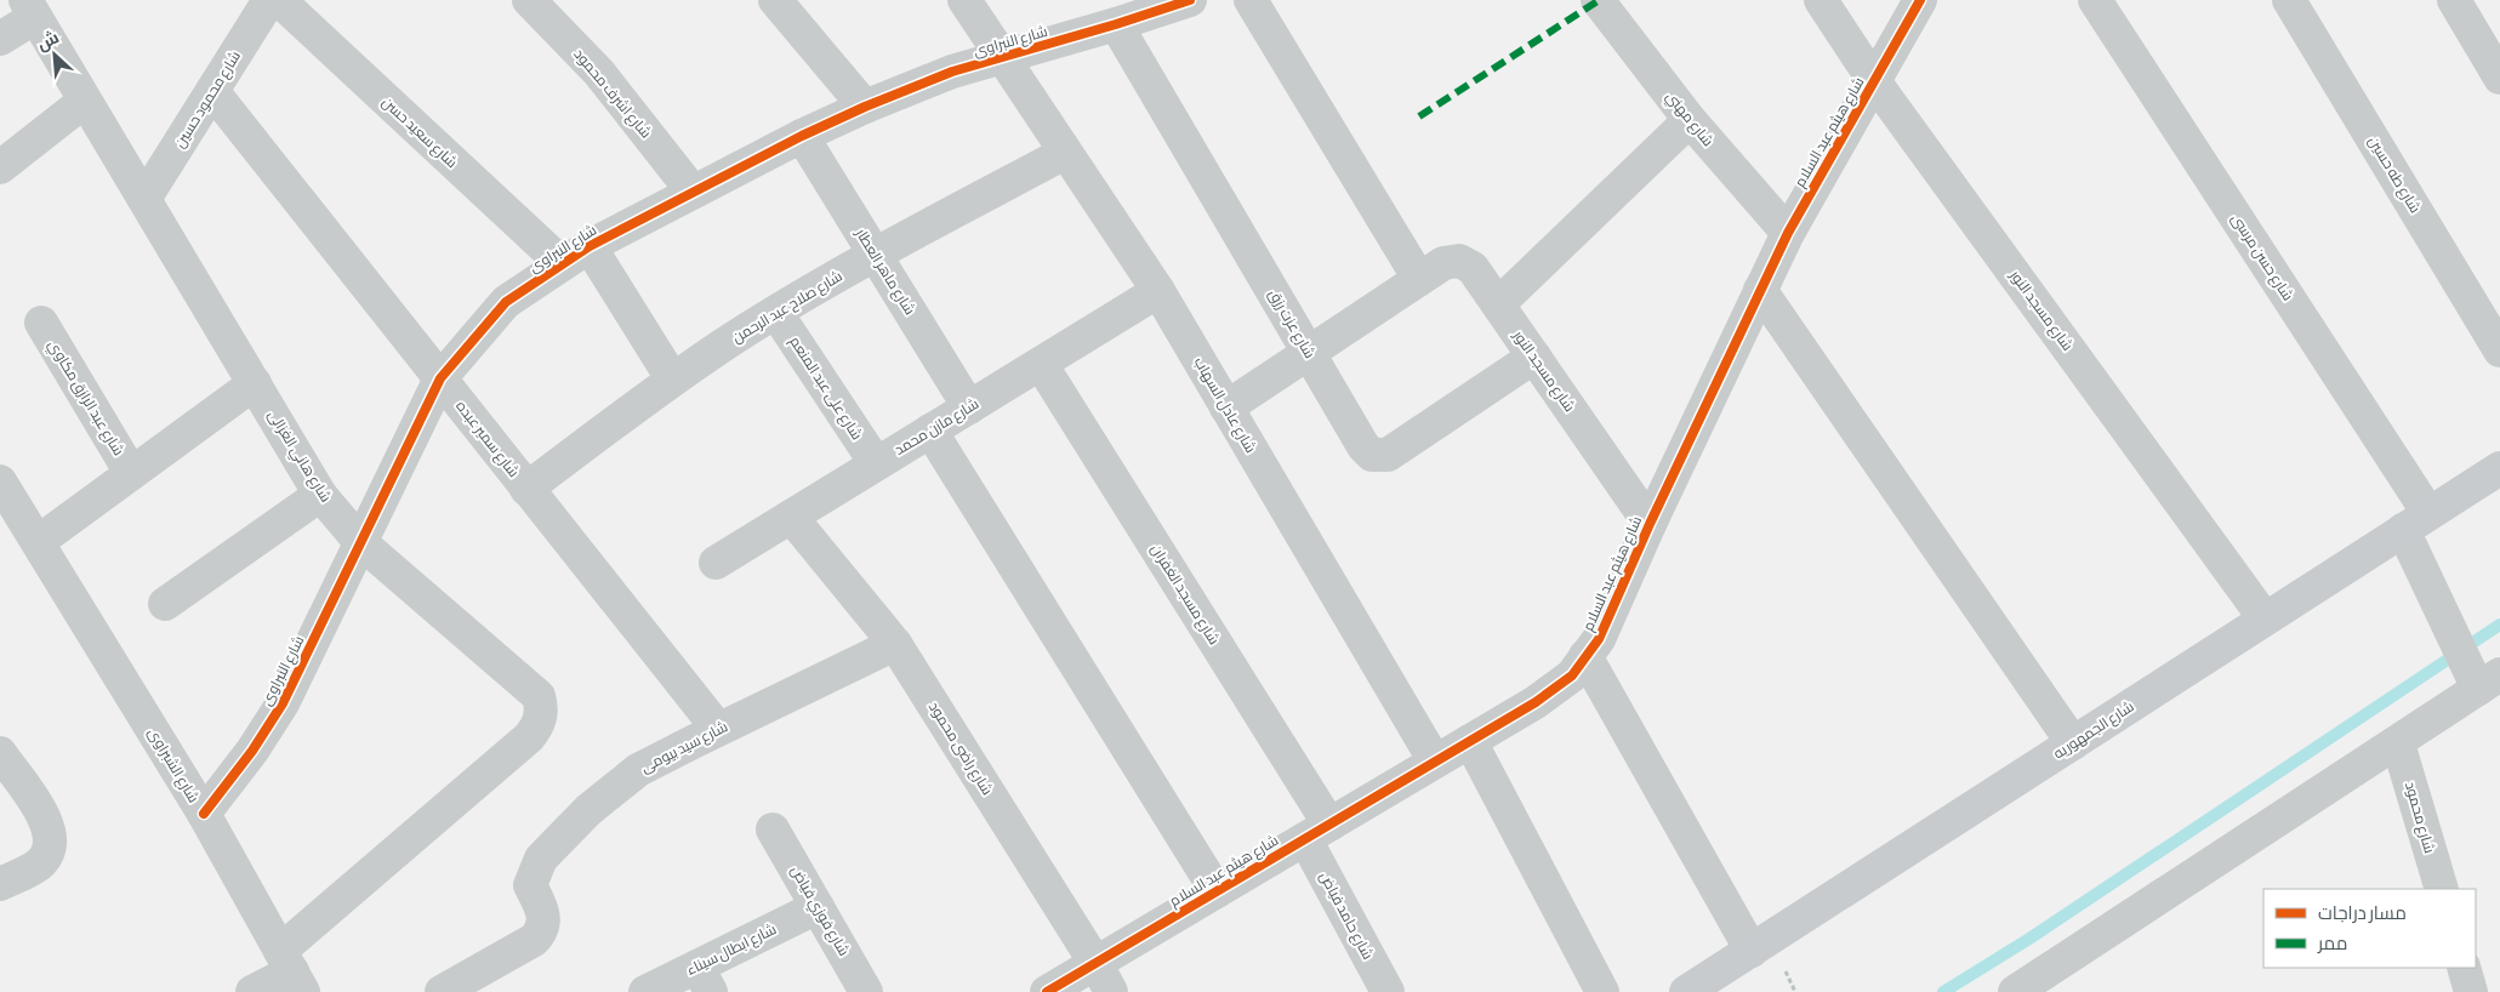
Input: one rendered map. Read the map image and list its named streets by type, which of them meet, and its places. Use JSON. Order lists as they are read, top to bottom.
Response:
{
  "streets": {
    "main road": ["شارع الجمهوريه"],
    "street": [
      "شارع النبراوى",
      "شارع اشرف محمود",
      "شارع محمود حسين",
      "شارع مهني",
      "شارع سعيد حسن",
      "شارع هيثم عبد السلام",
      "شارع طه حسين",
      "شارع حسن مرسى",
      "شارع ماهر العطار",
      "شارع صلاح عبد الرحمن",
      "شارع مسجد النور",
      "شارع عزت رزق",
      "شارع على عبد المنعم",
      "شارع عبد الرازق مكاوي",
      "شارع عادل السهاب",
      "شارع مازن محمد",
      "شارع سمير عبده",
      "شارع هاني الغزالى",
      "شارع مسجد الغفران",
      "شارع سيد بيومى",
      "شارع راضى محمود",
      "شارع الشبراوى",
      "شارع محمود",
      "شارع فوزي فياض",
      "شارع حامد فياض",
      "شارع ابطال سيناء"
    ]
  },
  "crossings": [
    ["شارع النبراوى", "شارع اشرف محمود"],
    ["شارع النبراوى", "شارع سعيد حسن"],
    ["شارع النبراوى", "شارع ماهر العطار"],
    ["شارع النبراوى", "شارع عزت رزق"],
    ["شارع النبراوى", "شارع عادل السهاب"],
    ["شارع النبراوى", "شارع سمير عبده"],
    ["شارع النبراوى", "شارع هاني الغزالى"],
    ["شارع النبراوى", "شارع الشبراوى"],
    ["شارع محمود حسين", "شارع سمير عبده"],
    ["شارع محمود حسين", "شارع هاني الغزالى"],
    ["شارع مهني", "شارع هيثم عبد السلام"],
    ["شارع هيثم عبد السلام", "شارع مسجد النور"],
    ["شارع هيثم عبد السلام", "شارع عادل السهاب"],
    ["شارع هيثم عبد السلام", "شارع مسجد الغفران"],
    ["شارع هيثم عبد السلام", "شارع راضى محمود"],
    ["شارع هيثم عبد السلام", "شارع حامد فياض"],
    ["شارع حسن مرسى", "شارع الجمهوريه"],
    ["شارع ماهر العطار", "شارع صلاح عبد الرحمن"],
    ["شارع ماهر العطار", "شارع مازن محمد"],
    ["شارع صلاح عبد الرحمن", "شارع على عبد المنعم"],
    ["شارع صلاح عبد الرحمن", "شارع عادل السهاب"],
    ["شارع صلاح عبد الرحمن", "شارع سمير عبده"],
    ["شارع مسجد النور", "شارع عزت رزق"],
    ["شارع مسجد النور", "شارع الجمهوريه"],
    ["شارع على عبد المنعم", "شارع مازن محمد"],
    ["شارع عادل السهاب", "شارع مازن محمد"],
    ["شارع مازن محمد", "شارع مسجد الغفران"],
    ["شارع مازن محمد", "شارع راضى محمود"],
    ["شارع سمير عبده", "شارع سيد بيومى"],
    ["شارع هاني الغزالى", "شارع الشبراوى"],
    ["شارع مسجد الغفران", "شارع حامد فياض"],
    ["شارع سيد بيومى", "شارع راضى محمود"],
    ["شارع فوزي فياض", "شارع ابطال سيناء"]
  ],
  "legend": ["مسار دراجات", "ممر"],
  "north": "top left"
}
